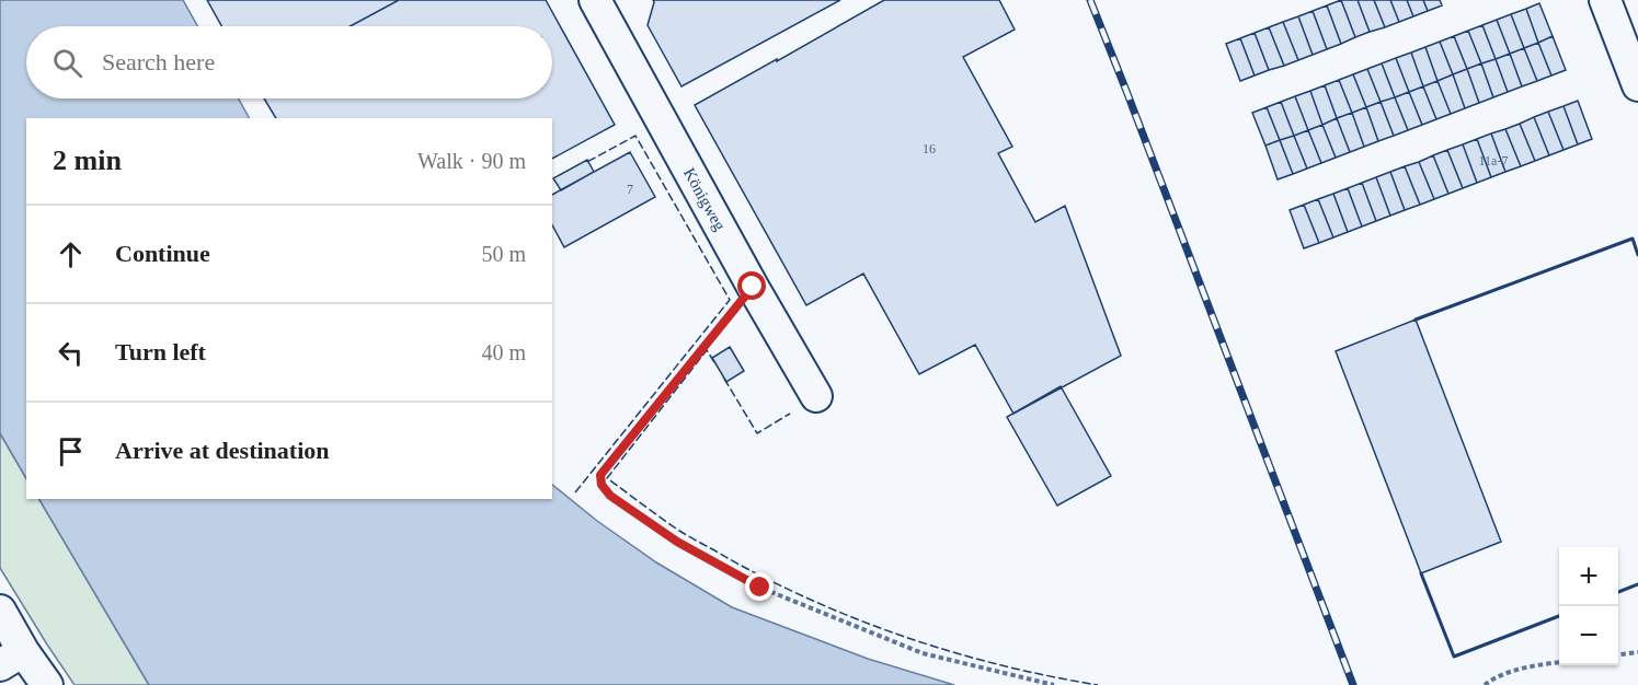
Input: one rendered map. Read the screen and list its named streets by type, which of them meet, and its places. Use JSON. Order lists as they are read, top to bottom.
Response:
{
  "streets": {
    "street": ["Königweg"]
  },
  "house_numbers": ["16", "11a-7", "7"],
  "page": {
    "search": "Search here",
    "heading": ["2 min", "Walk · 90 m"],
    "list": [
      ["Continue", "50 m"],
      ["Turn left", "40 m"],
      "Arrive at destination"
    ],
    "map_buttons": ["+", "−"]
  }
}
